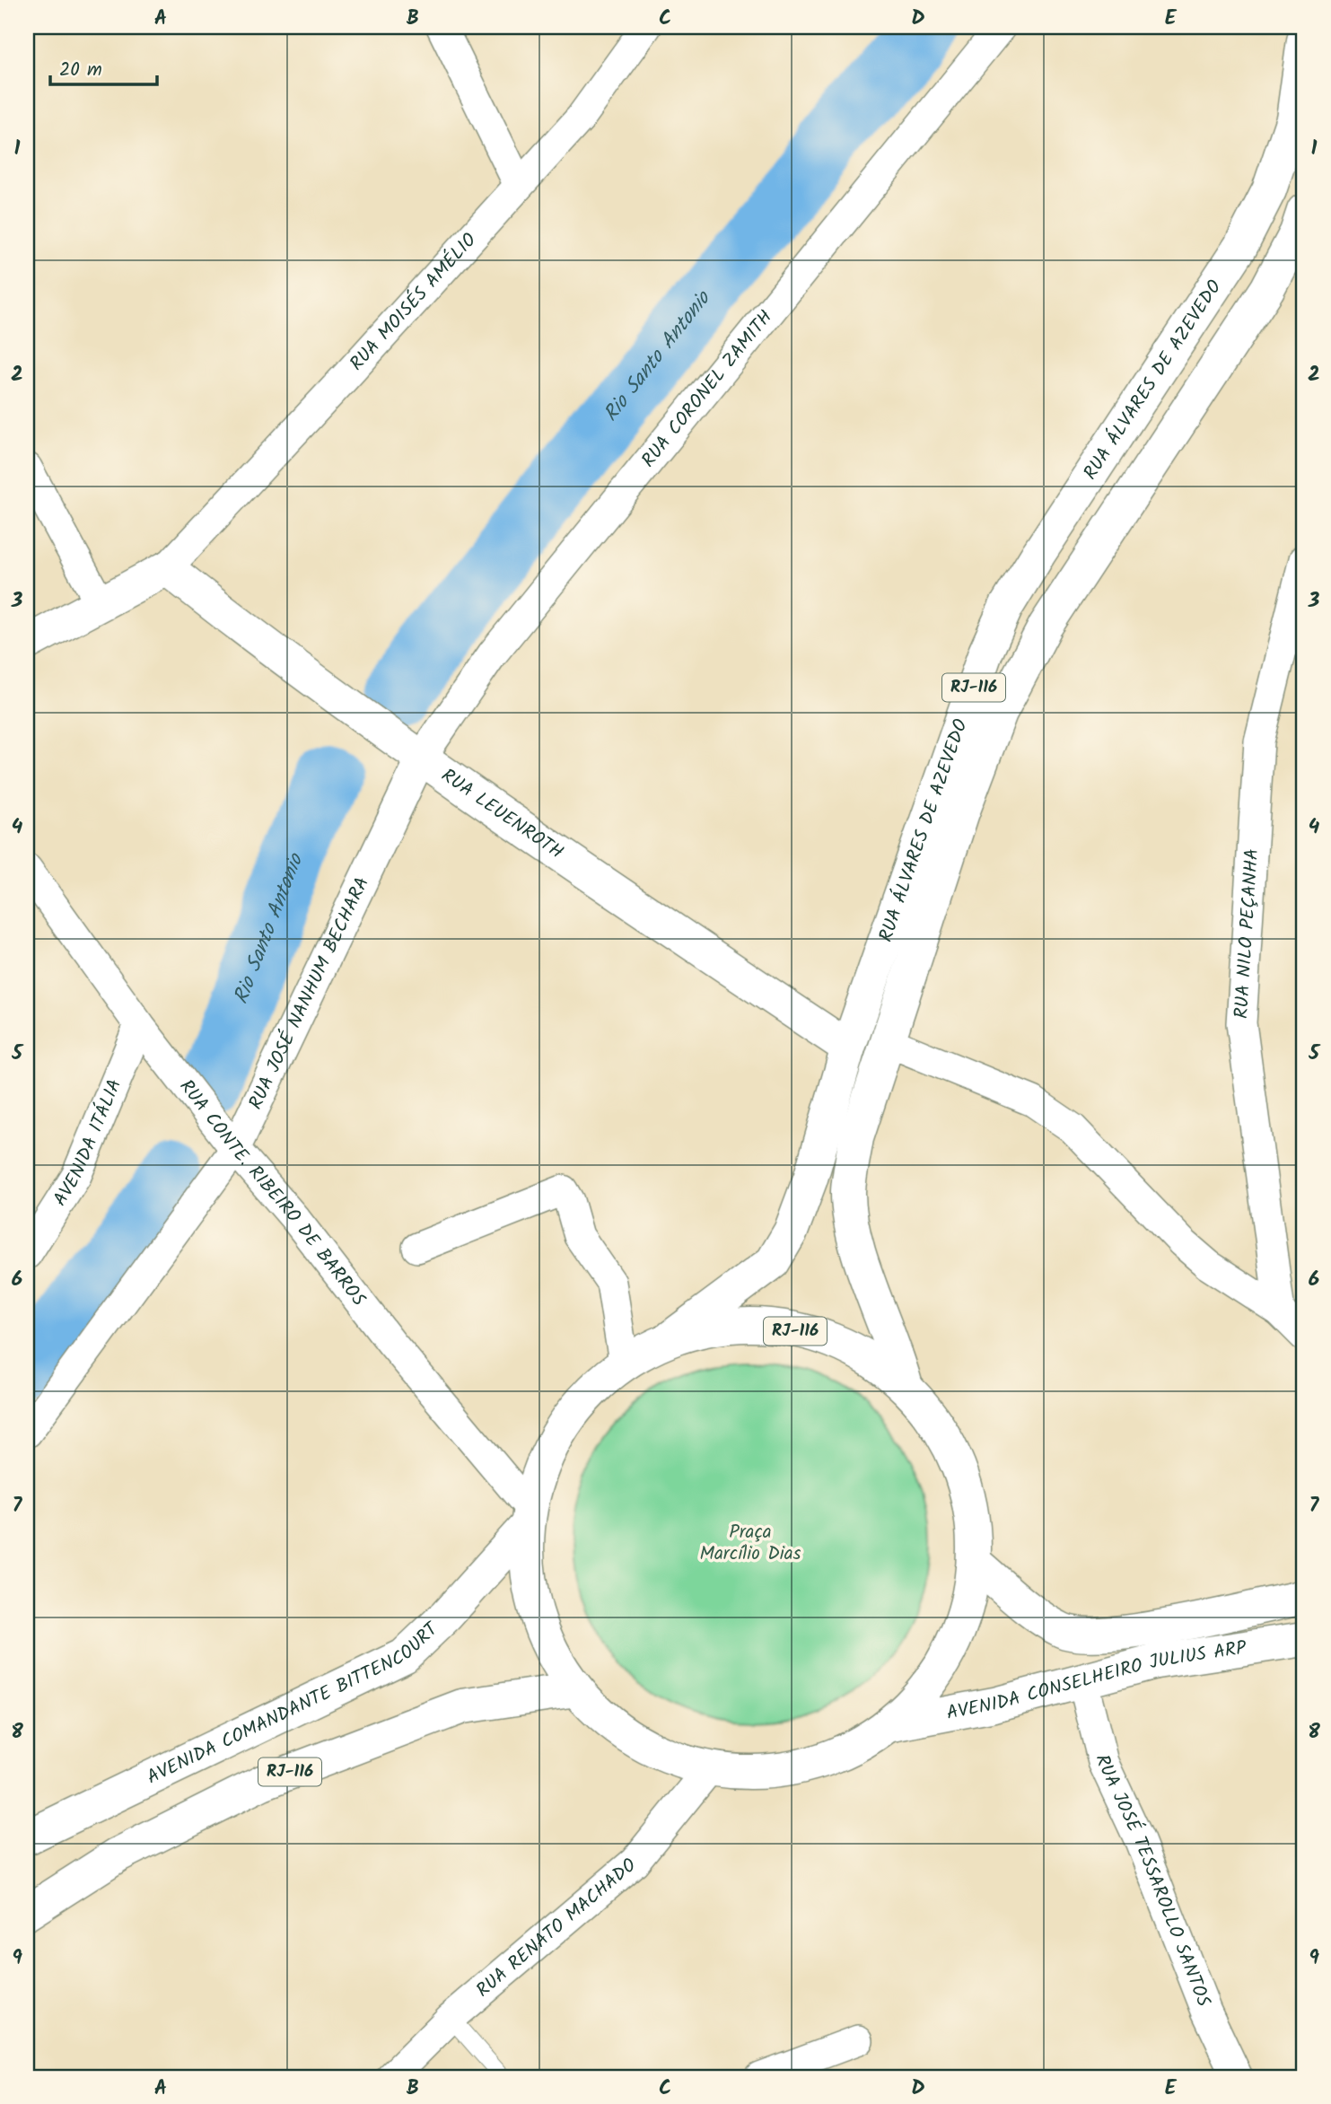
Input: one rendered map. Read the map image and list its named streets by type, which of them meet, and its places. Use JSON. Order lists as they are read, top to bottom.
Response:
{
  "streets": {
    "main road": [
      "RUA ÁLVARES DE AZEVEDO",
      "RJ-116",
      "RUA LEUENROTH",
      "AVENIDA CONSELHEIRO JULIUS ARP",
      "AVENIDA COMANDANTE BITTENCOURT"
    ],
    "street": [
      "RUA MOISÉS AMÉLIO",
      "RUA CORONEL ZAMITH",
      "RUA NILO PEÇANHA",
      "RUA JOSÉ NANHUM BECHARA",
      "AVENIDA ITÁLIA",
      "RUA CONTE. RIBEIRO DE BARROS",
      "RUA JOSÉ TESSAROLLO SANTOS",
      "RUA RENATO MACHADO"
    ]
  },
  "crossings": [
    ["RUA MOISÉS AMÉLIO", "RUA LEUENROTH"],
    ["RUA ÁLVARES DE AZEVEDO", "RJ-116"],
    ["RUA ÁLVARES DE AZEVEDO", "RUA LEUENROTH"],
    ["RUA CORONEL ZAMITH", "RUA LEUENROTH"],
    ["RUA CORONEL ZAMITH", "RUA JOSÉ NANHUM BECHARA"],
    ["RJ-116", "RUA CONTE. RIBEIRO DE BARROS"],
    ["RJ-116", "AVENIDA CONSELHEIRO JULIUS ARP"],
    ["RJ-116", "AVENIDA COMANDANTE BITTENCOURT"],
    ["RJ-116", "RUA RENATO MACHADO"],
    ["RUA LEUENROTH", "RUA JOSÉ NANHUM BECHARA"],
    ["RUA JOSÉ NANHUM BECHARA", "RUA CONTE. RIBEIRO DE BARROS"],
    ["AVENIDA ITÁLIA", "RUA CONTE. RIBEIRO DE BARROS"],
    ["RUA CONTE. RIBEIRO DE BARROS", "AVENIDA COMANDANTE BITTENCOURT"],
    ["AVENIDA CONSELHEIRO JULIUS ARP", "RUA JOSÉ TESSAROLLO SANTOS"]
  ],
  "water": ["Rio Santo Antonio"],
  "parks": ["Praça Marcílio Dias"],
  "scale_bar": "20 m",
  "grid": {
    "columns": [
      "A",
      "B",
      "C",
      "D",
      "E"
    ],
    "rows": [
      "1",
      "2",
      "3",
      "4",
      "5",
      "6",
      "7",
      "8",
      "9"
    ]
  }
}
